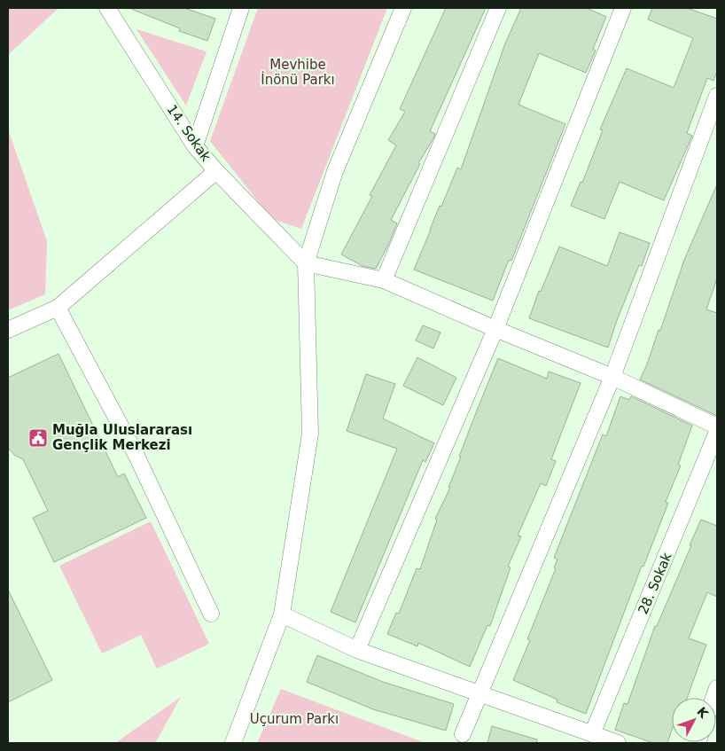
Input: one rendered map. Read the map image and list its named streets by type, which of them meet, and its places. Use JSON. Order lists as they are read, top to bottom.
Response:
{
  "streets": {
    "street": ["14. Sokak", "28. Sokak"]
  },
  "parks": ["Mevhibe İnönü Parkı", "Uçurum Parkı"],
  "places": {
    "public building": ["Muğla Uluslararası Gençlik Merkezi"]
  },
  "north": "top right"
}
